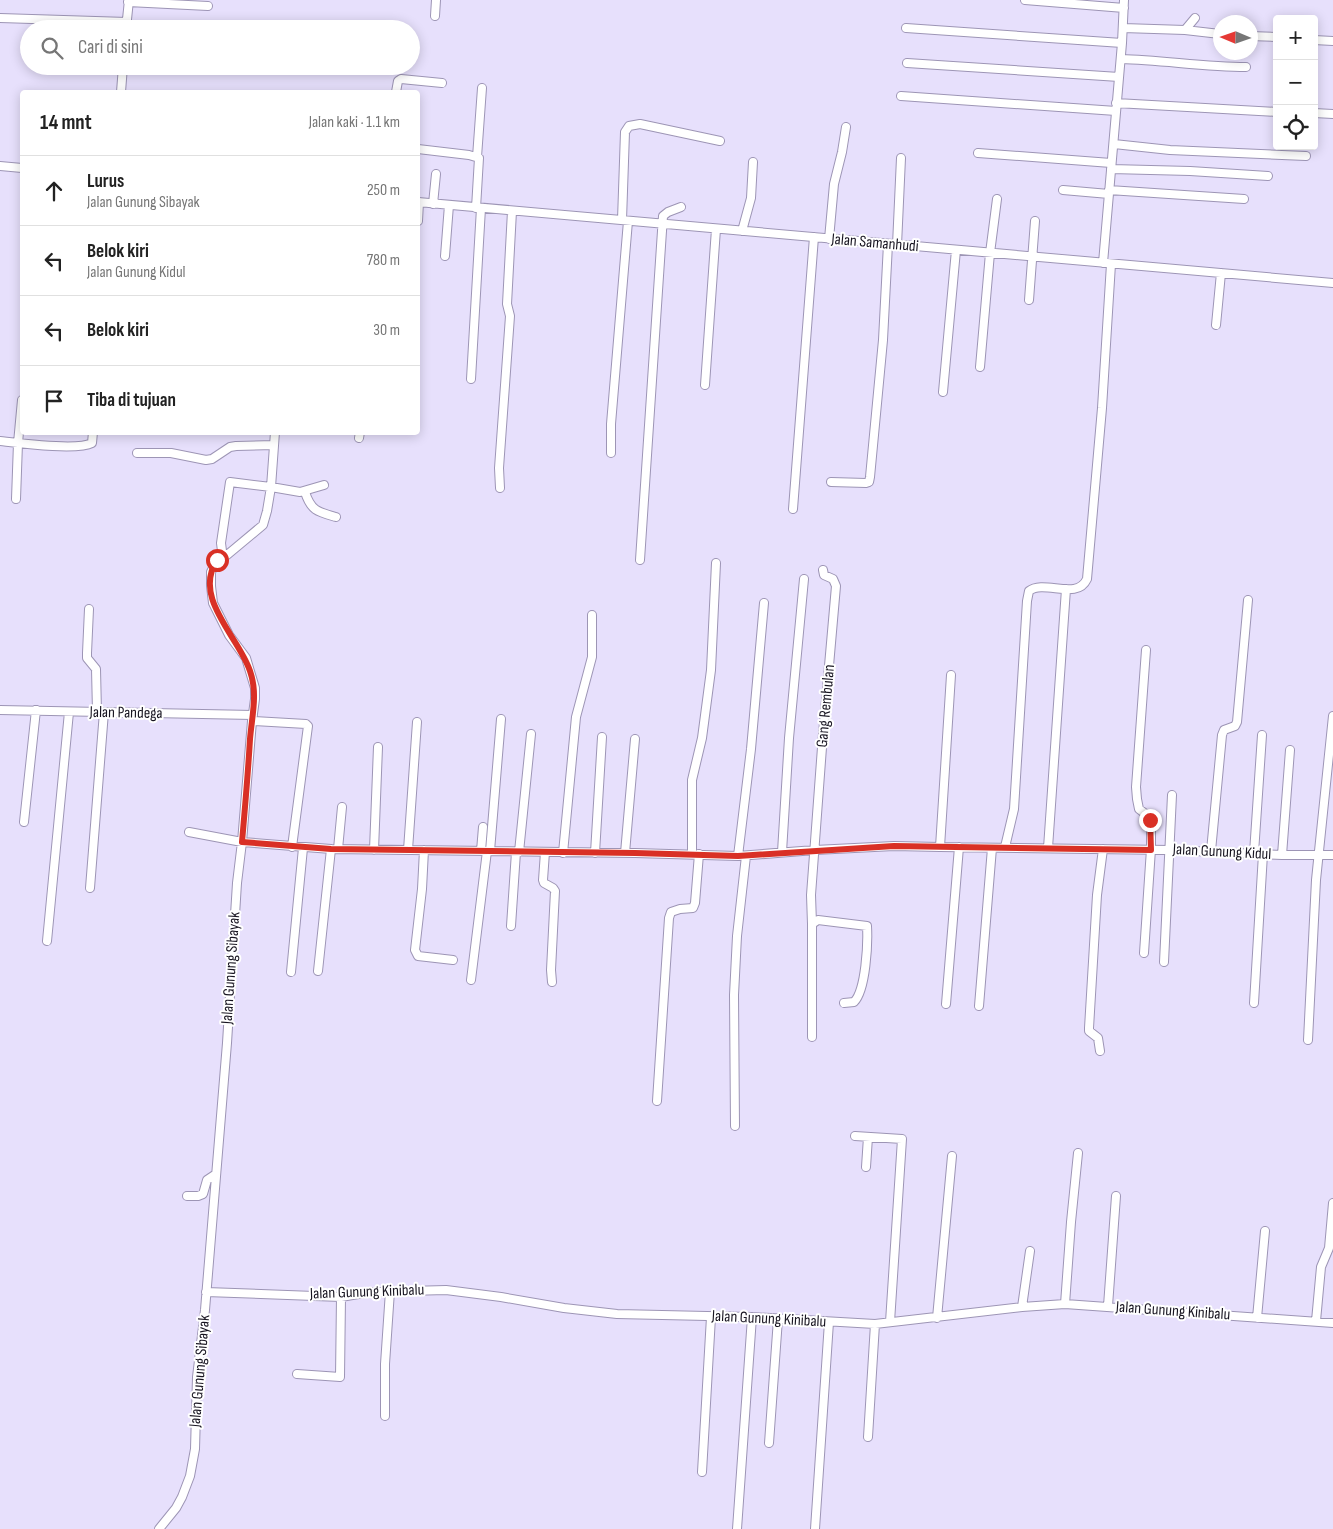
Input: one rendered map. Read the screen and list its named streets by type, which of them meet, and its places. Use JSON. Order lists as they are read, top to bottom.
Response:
{
  "streets": {
    "street": [
      "Jalan Samanhudi",
      "Gang Rembulan",
      "Jalan Pandega",
      "Jalan Gunung Kidul",
      "Jalan Gunung Sibayak",
      "Jalan Gunung Kinibalu"
    ]
  },
  "crossings": [
    ["Gang Rembulan", "Jalan Gunung Kidul"],
    ["Jalan Pandega", "Jalan Gunung Kidul"],
    ["Jalan Pandega", "Jalan Gunung Sibayak"],
    ["Jalan Gunung Kidul", "Jalan Gunung Sibayak"],
    ["Jalan Gunung Sibayak", "Jalan Gunung Kinibalu"]
  ],
  "north": "left",
  "page": {
    "map_buttons": ["+", "−"],
    "search": "Cari di sini",
    "heading": ["14 mnt", "Jalan kaki · 1.1 km"],
    "list": [
      ["Lurus", "Jalan Gunung Sibayak", "250 m"],
      ["Belok kiri", "Jalan Gunung Kidul", "780 m"],
      ["Belok kiri", "30 m"],
      "Tiba di tujuan"
    ]
  }
}
